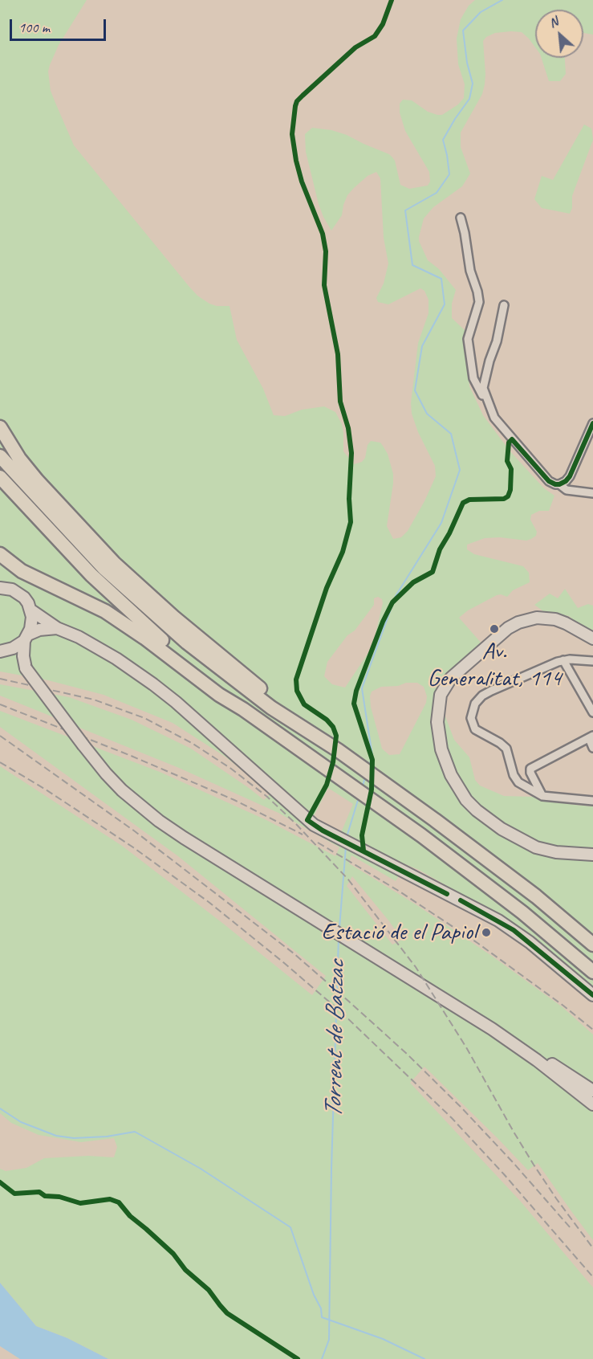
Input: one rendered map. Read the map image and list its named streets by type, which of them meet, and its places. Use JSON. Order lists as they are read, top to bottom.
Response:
{
  "water": ["Torrent de Batzac"],
  "places": ["Av. Generalitat, 114", "Estació de el Papiol"],
  "scale_bar": "100 m",
  "north": "top left"
}
